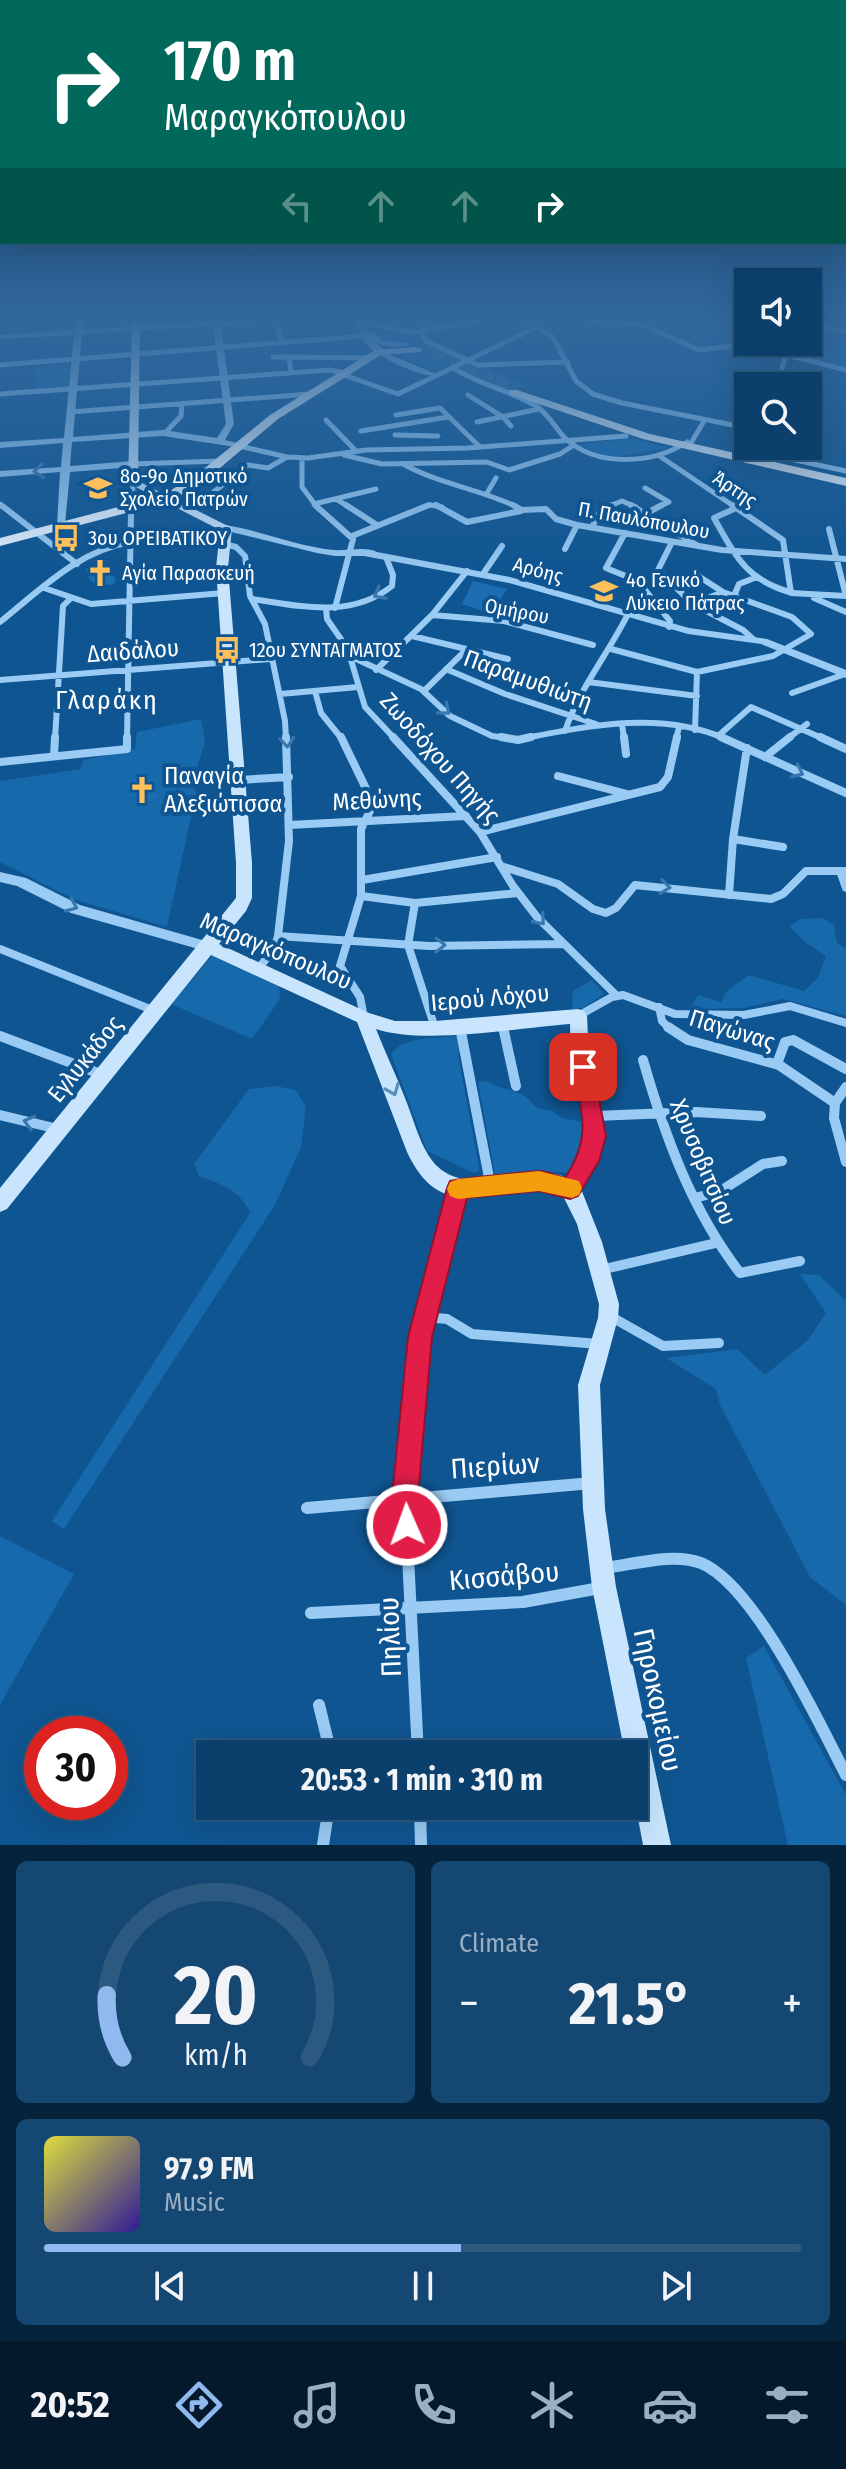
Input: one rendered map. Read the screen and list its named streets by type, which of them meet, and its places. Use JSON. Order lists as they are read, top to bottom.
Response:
{
  "streets": {
    "main road": [
      "Μαραγκόπουλου",
      "Ιερού Λόχου",
      "Εγλυκάδος",
      "Γηροκομείου"
    ],
    "street": [
      "Άρτης",
      "Π. Παυλόπουλου",
      "Αρόης",
      "Ομήρου",
      "Δαιδάλου",
      "Παραμυθιώτη",
      "Ζωοδόχου Πηγής",
      "Μεθώνης",
      "Παγώνας",
      "Χρυσοβιτσίου",
      "Πιερίων",
      "Κισσάβου",
      "Πηλίου"
    ]
  },
  "crossings": [
    ["Άρτης", "Π. Παυλόπουλου"],
    ["Αρόης", "Εγλυκάδος"],
    ["Δαιδάλου", "Εγλυκάδος"],
    ["Ζωοδόχου Πηγής", "Μεθώνης"],
    ["Ζωοδόχου Πηγής", "Ιερού Λόχου"],
    ["Μαραγκόπουλου", "Ιερού Λόχου"],
    ["Μαραγκόπουλου", "Εγλυκάδος"],
    ["Μαραγκόπουλου", "Πηλίου"],
    ["Πιερίων", "Πηλίου"],
    ["Κισσάβου", "Πηλίου"],
    ["Κισσάβου", "Γηροκομείου"]
  ],
  "districts": ["Γλαράκη"],
  "places": {
    "school or university": ["8o-9ο Δημοτικό Σχολείο Πατρών", "4ο Γενικό Λύκειο Πάτρας"],
    "bus stop": ["3ου ΟΡΕΙΒΑΤΙΚΟΥ", "12ου ΣΥΝΤΑΓΜΑΤΟΣ"],
    "church": ["Αγία Παρασκευή", "Παναγία Αλεξιώτισσα"]
  },
  "page": {
    "turn": ["170 m", "Μαραγκόπουλου"],
    "limit": "30",
    "trip": "20:53 · 1 min · 310 m",
    "tile": "Climate",
    "heat": ["−", "21.5°", "+"],
    "song": ["97.9 FM", "Music"],
    "tabs": "20:52",
    "gauge": ["20", "km/h"]
  }
}
